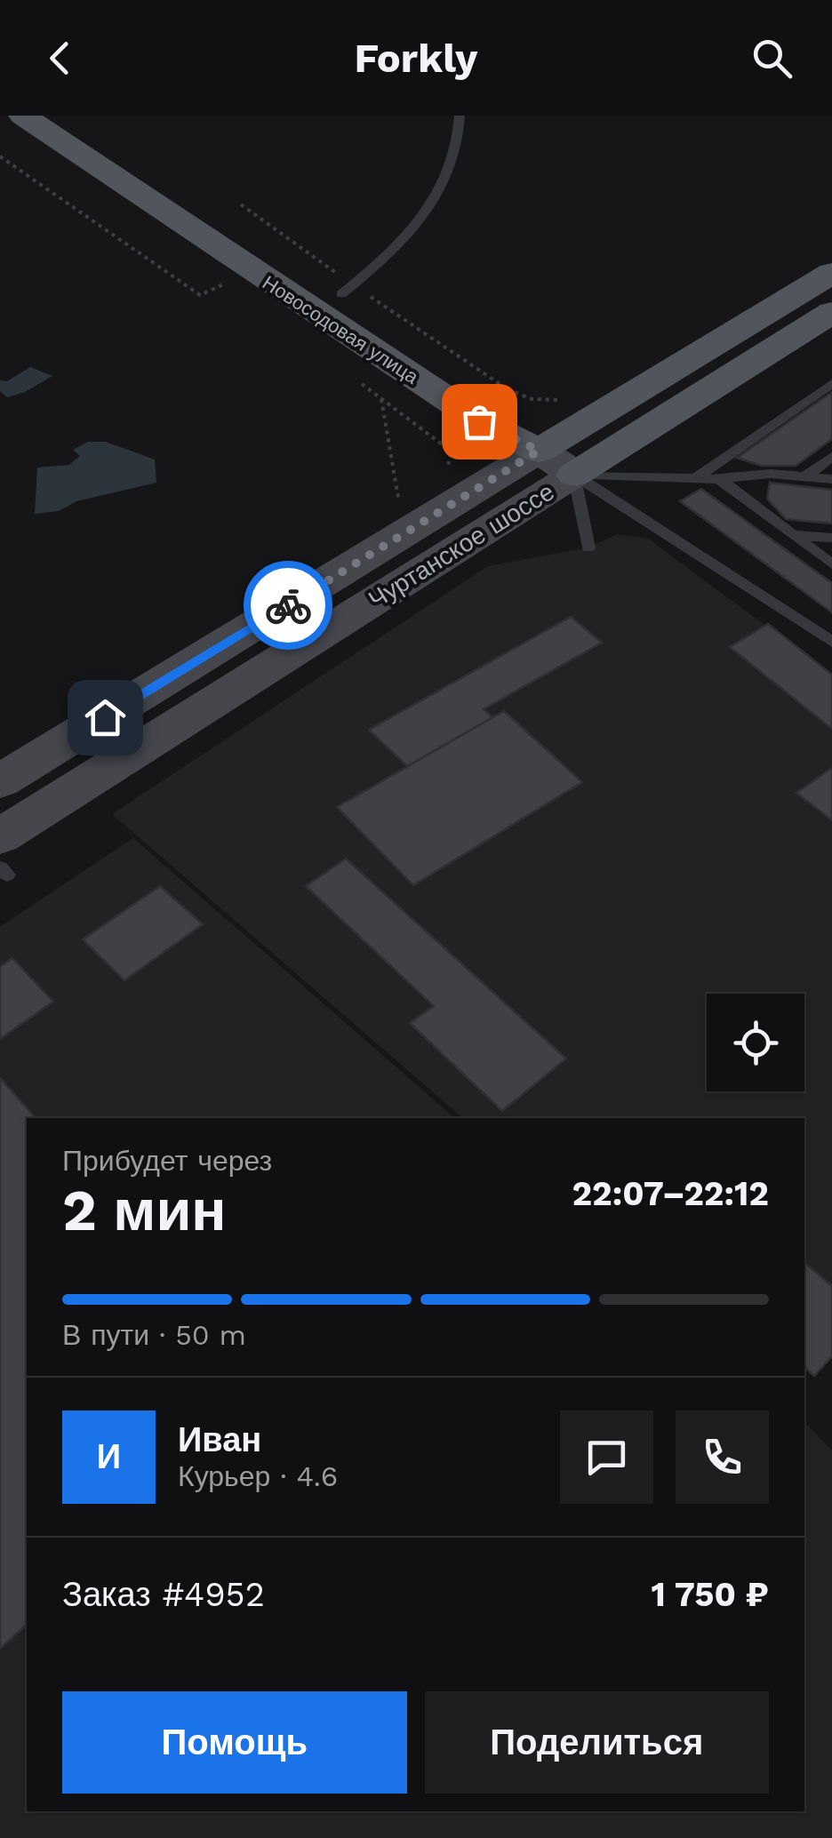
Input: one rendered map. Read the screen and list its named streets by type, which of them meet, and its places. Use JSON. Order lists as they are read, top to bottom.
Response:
{
  "streets": {
    "main road": ["Новосодовая улица", "Чуртанское шоссе"]
  },
  "crossings": [
    ["Новосодовая улица", "Чуртанское шоссе"]
  ],
  "page": {
    "header": "Forkly",
    "heading": ["2 мин", "Прибудет через", "22:07–22:12"],
    "panel": [
      "Иван",
      "Курьер · 4.6",
      "Заказ #4952",
      "1 750 ₽"
    ],
    "bar": "В пути · 50 m",
    "round": "И",
    "buttons": ["Помощь", "Поделиться"]
  }
}
